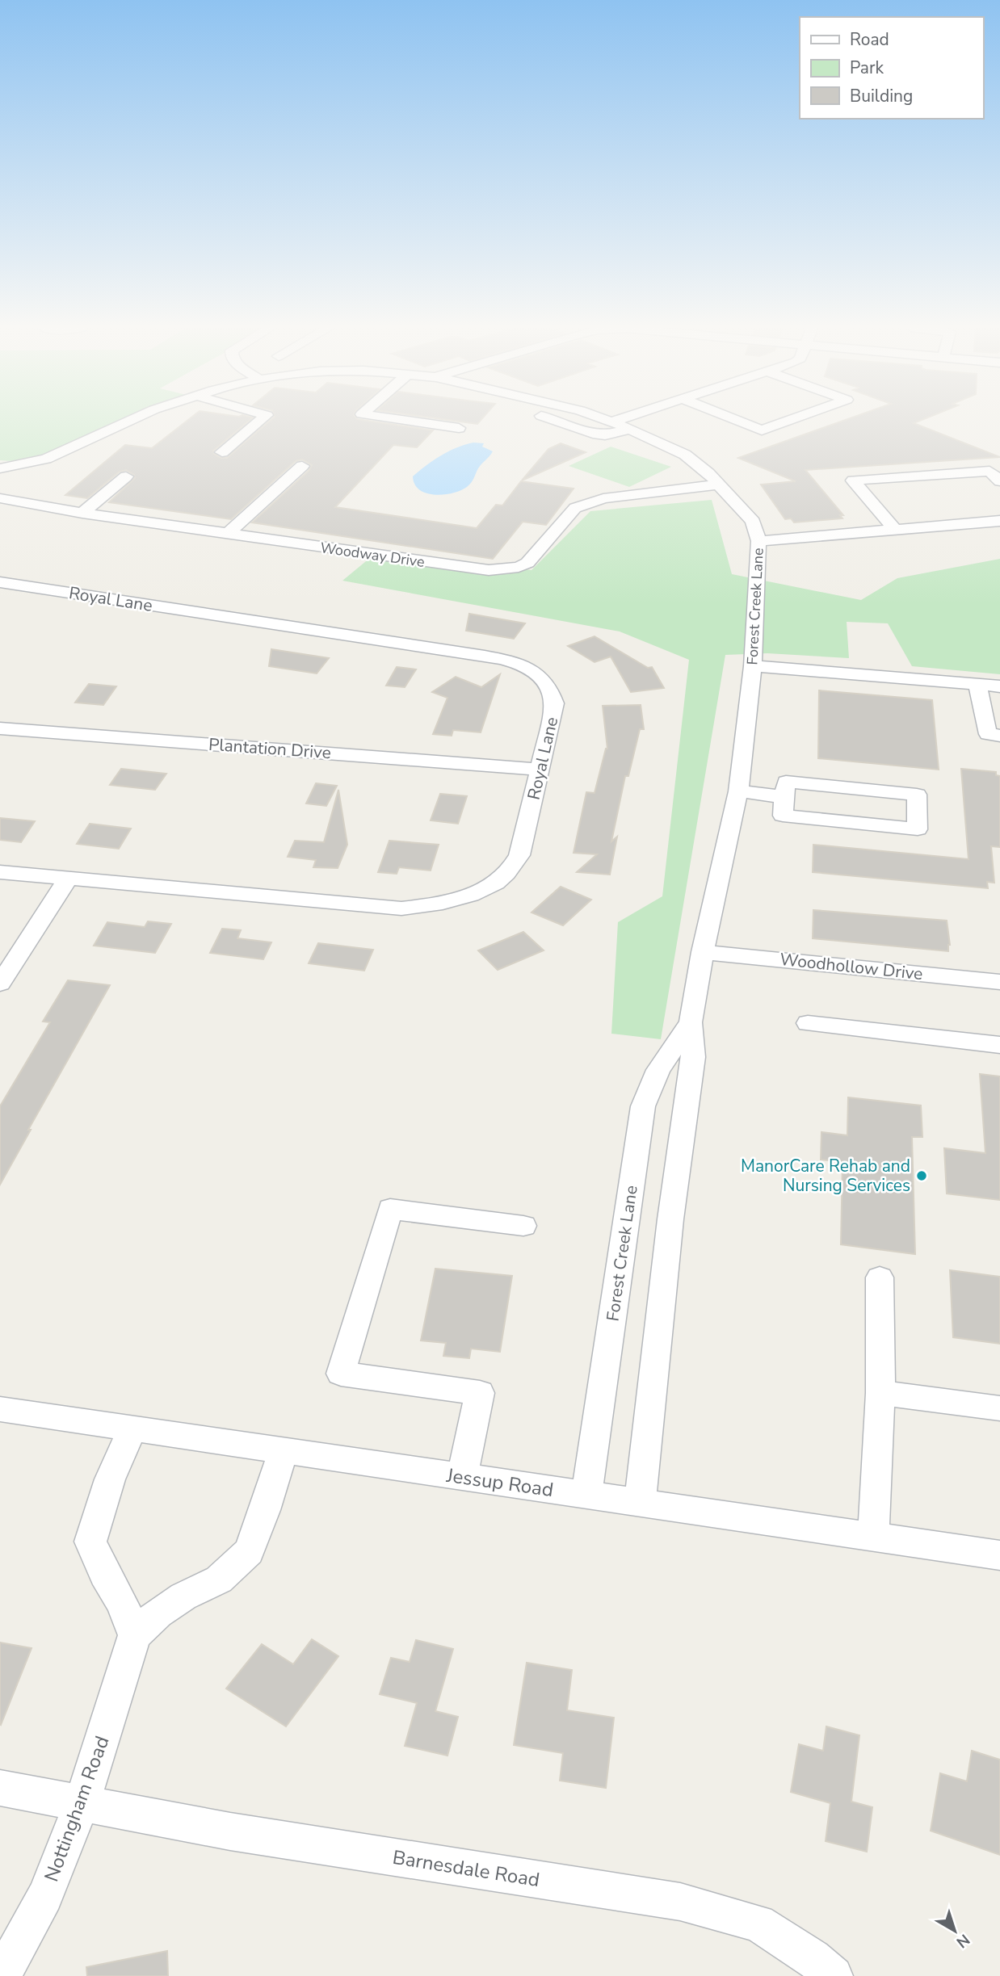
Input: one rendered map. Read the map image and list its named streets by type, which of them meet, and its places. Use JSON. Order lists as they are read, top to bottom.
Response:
{
  "streets": {
    "street": [
      "Woodway Drive",
      "Royal Lane",
      "Forest Creek Lane",
      "Plantation Drive",
      "Woodhollow Drive",
      "Jessup Road",
      "Nottingham Road",
      "Barnesdale Road"
    ]
  },
  "crossings": [
    ["Woodway Drive", "Forest Creek Lane"],
    ["Royal Lane", "Plantation Drive"],
    ["Forest Creek Lane", "Woodhollow Drive"],
    ["Forest Creek Lane", "Jessup Road"],
    ["Jessup Road", "Nottingham Road"],
    ["Nottingham Road", "Barnesdale Road"]
  ],
  "places": ["ManorCare Rehab and Nursing Services"],
  "legend": ["Road", "Park", "Building"],
  "north": "bottom right"
}
